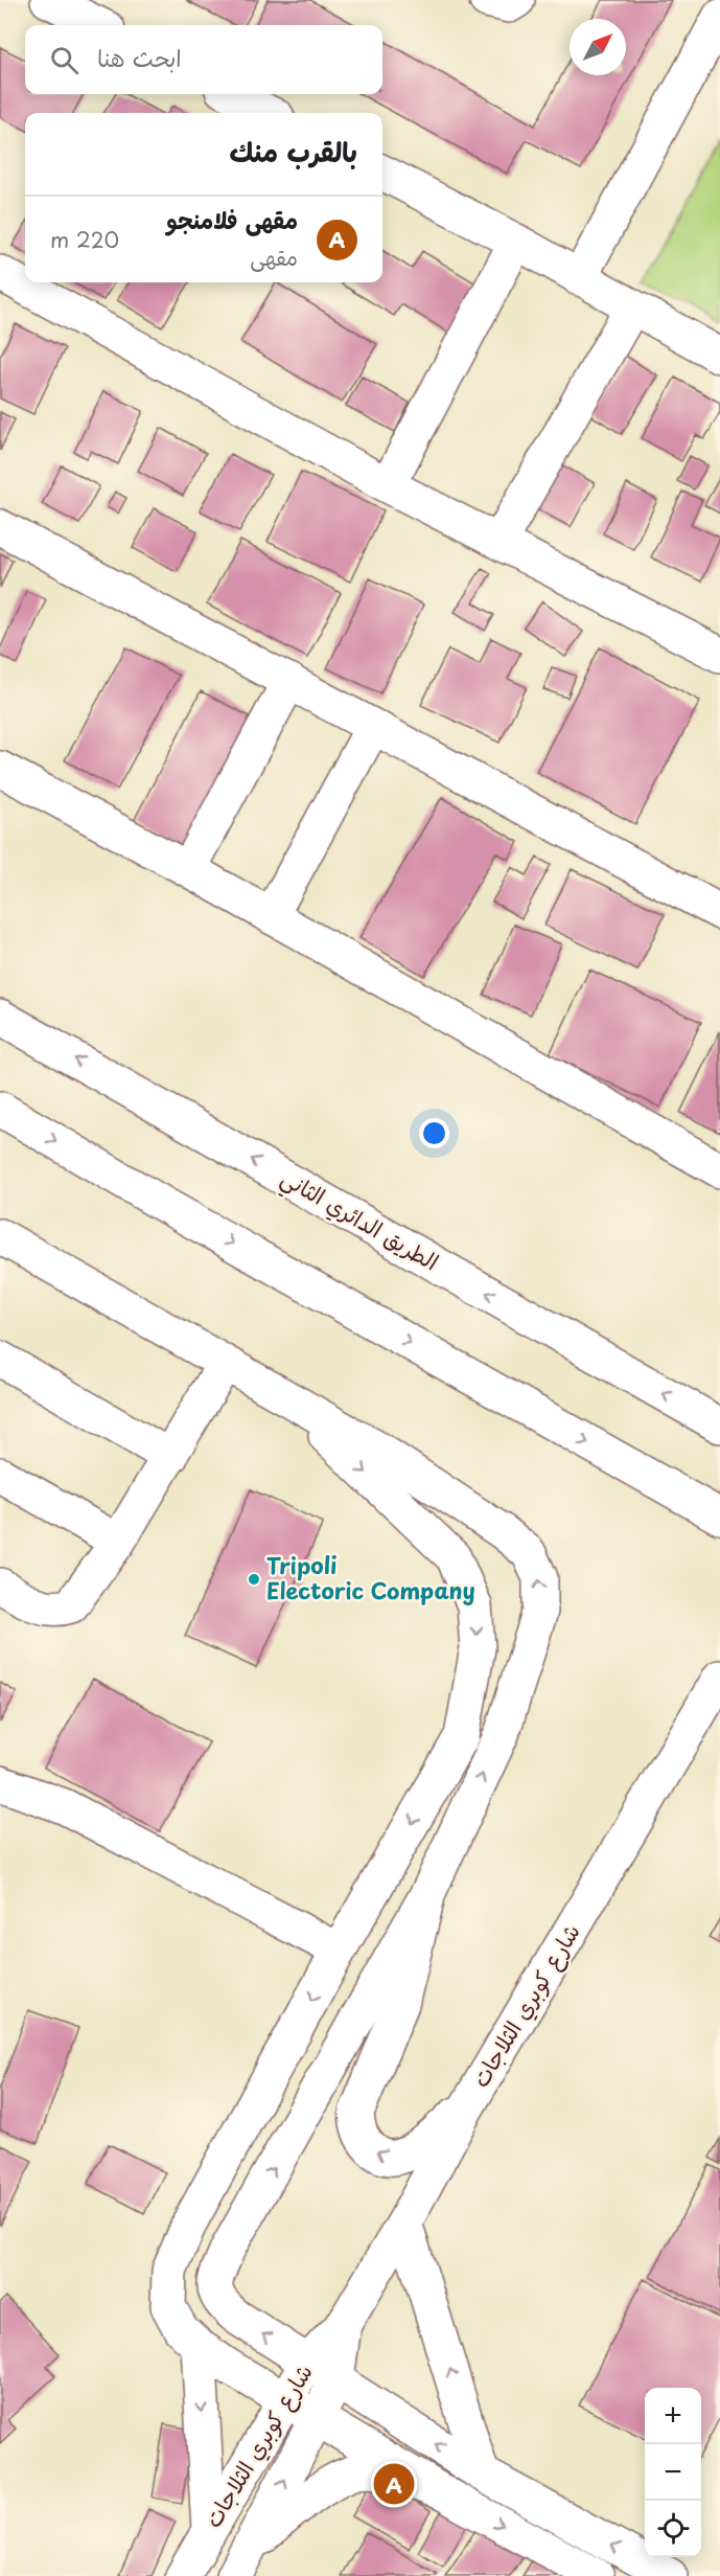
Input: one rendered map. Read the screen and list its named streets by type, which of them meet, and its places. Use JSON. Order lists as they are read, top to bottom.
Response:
{
  "streets": {
    "main road": ["الطريق الدائري الثاني", "شارع كوبري الثلاجات"]
  },
  "places": ["Tripoli Electoric Company"],
  "north": "top right",
  "page": {
    "search": "ابحث هنا",
    "heading": "بالقرب منك",
    "list": [
      {
        "mark": "A",
        "name": "مقهى فلامنجو",
        "note": "مقهى",
        "value": "220 m"
      }
    ],
    "map_buttons": ["+", "−"],
    "pins": "A"
  }
}
